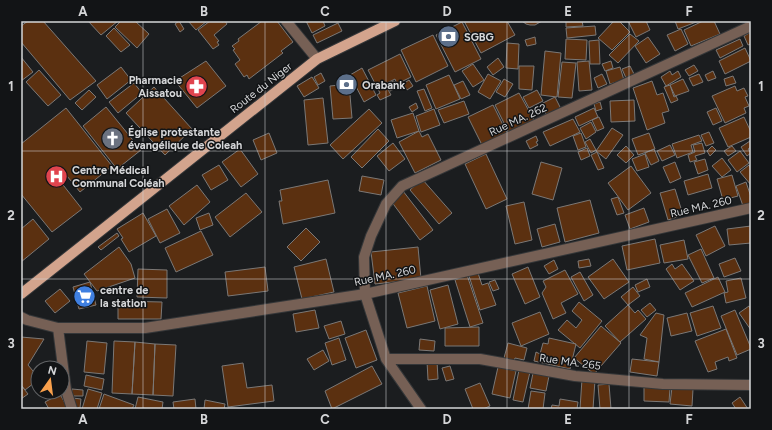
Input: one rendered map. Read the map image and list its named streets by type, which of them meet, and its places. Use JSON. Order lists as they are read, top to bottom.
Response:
{
  "streets": {
    "main road": ["Route du Niger"],
    "street": ["Rue MA. 262", "Rue MA. 260", "Rue MA. 265"]
  },
  "crossings": [
    ["Rue MA. 262", "Rue MA. 260"],
    ["Rue MA. 262", "Rue MA. 265"]
  ],
  "places": {
    "bank": ["SGBG", "Orabank"],
    "pharmacy": ["Pharmacie Aissatou"],
    "church": ["Église protestante évangélique de Coleah"],
    "hospital": ["Centre Médical Communal Coléah"],
    "supermarket": ["centre de la station"]
  },
  "north": "top",
  "grid": {
    "columns": [
      "A",
      "B",
      "C",
      "D",
      "E",
      "F"
    ],
    "rows": ["1", "2", "3"]
  }
}
